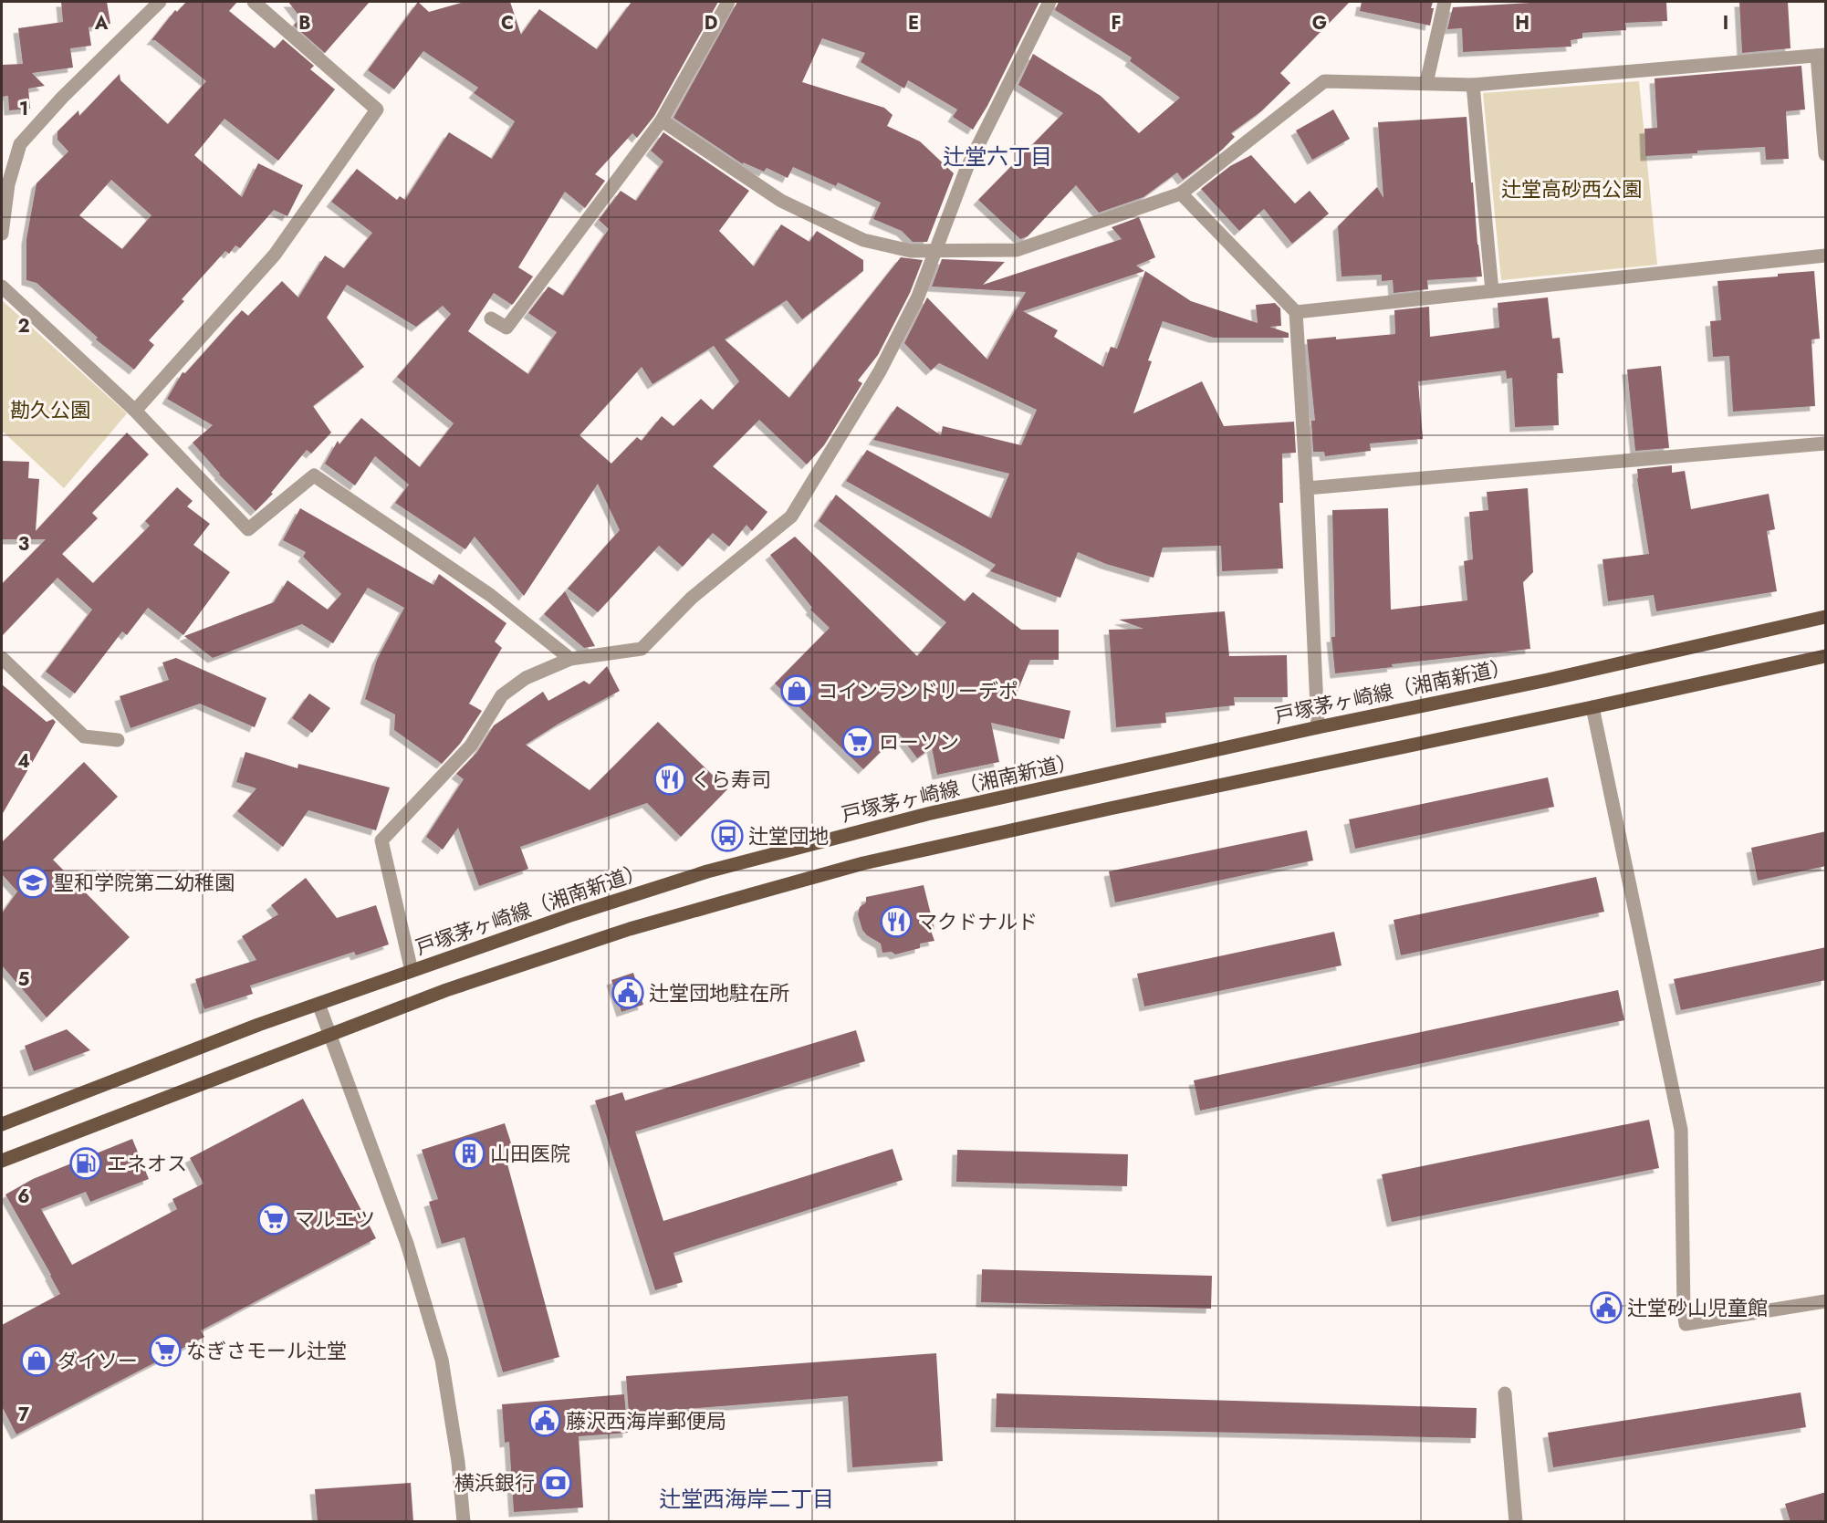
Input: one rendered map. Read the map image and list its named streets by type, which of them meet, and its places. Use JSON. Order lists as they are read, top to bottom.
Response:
{
  "streets": {
    "main road": ["戸塚茅ヶ崎線（湘南新道）"]
  },
  "districts": ["辻堂六丁目", "辻堂西海岸二丁目"],
  "parks": ["辻堂高砂西公園", "勘久公園"],
  "places": {
    "shop": ["コインランドリーデポ", "ダイソー"],
    "supermarket": ["ローソン", "マルエツ", "なぎさモール辻堂"],
    "restaurant": ["くら寿司", "マクドナルド"],
    "bus stop": ["辻堂団地"],
    "school or university": ["聖和学院第二幼稚園"],
    "public building": ["辻堂団地駐在所", "辻堂砂山児童館", "藤沢西海岸郵便局"],
    "building": ["山田医院"],
    "fuel station": ["エネオス"],
    "bank": ["横浜銀行"]
  },
  "grid": {
    "columns": [
      "A",
      "B",
      "C",
      "D",
      "E",
      "F",
      "G",
      "H",
      "I"
    ],
    "rows": [
      "1",
      "2",
      "3",
      "4",
      "5",
      "6",
      "7"
    ]
  }
}
